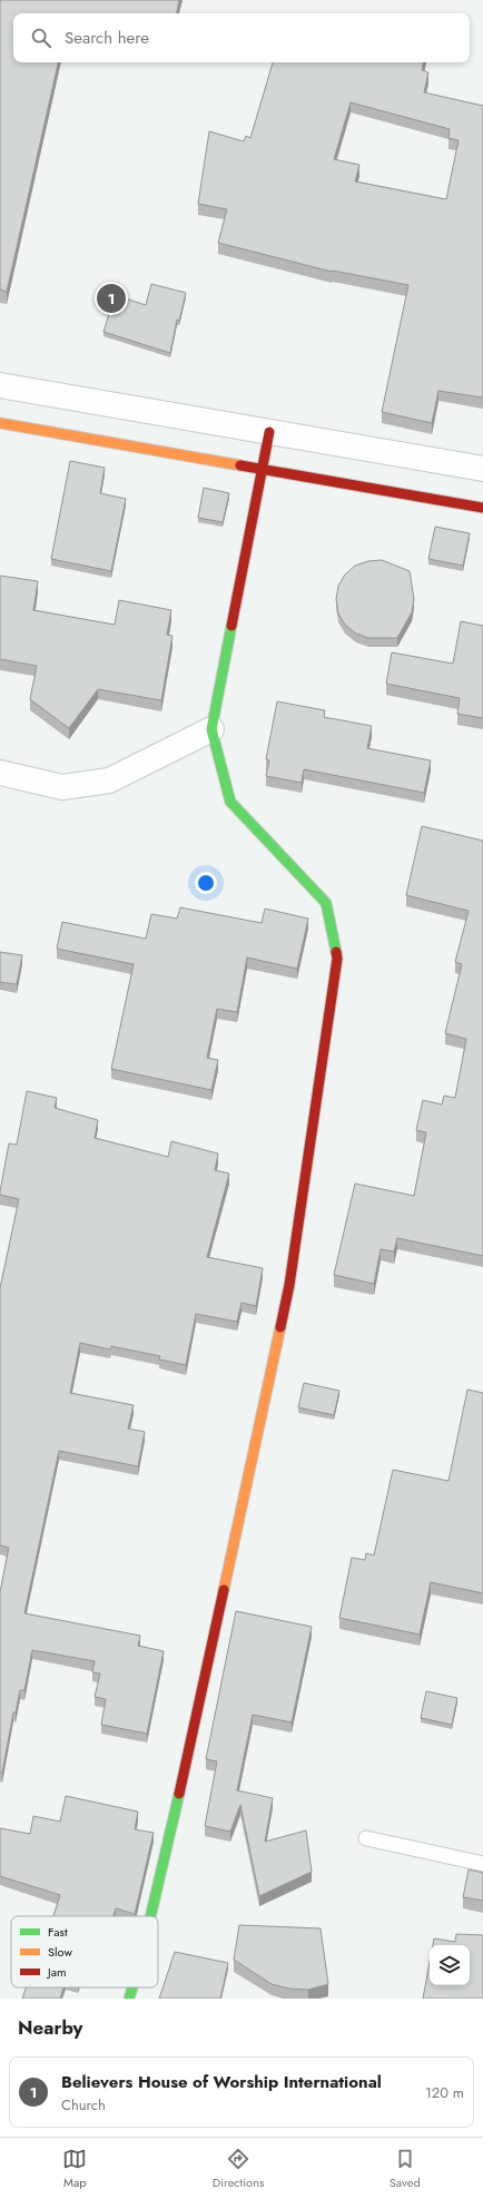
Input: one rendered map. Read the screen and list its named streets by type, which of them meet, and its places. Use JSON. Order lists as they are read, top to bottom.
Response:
{
  "legend": ["Fast", "Slow", "Jam"],
  "page": {
    "search": "Search here",
    "pins": "1",
    "heading": "Nearby",
    "list": [
      {
        "mark": "1",
        "name": "Believers House of Worship International",
        "note": "Church",
        "value": "120 m"
      }
    ],
    "nav": ["Map", "Directions", "Saved"]
  }
}
